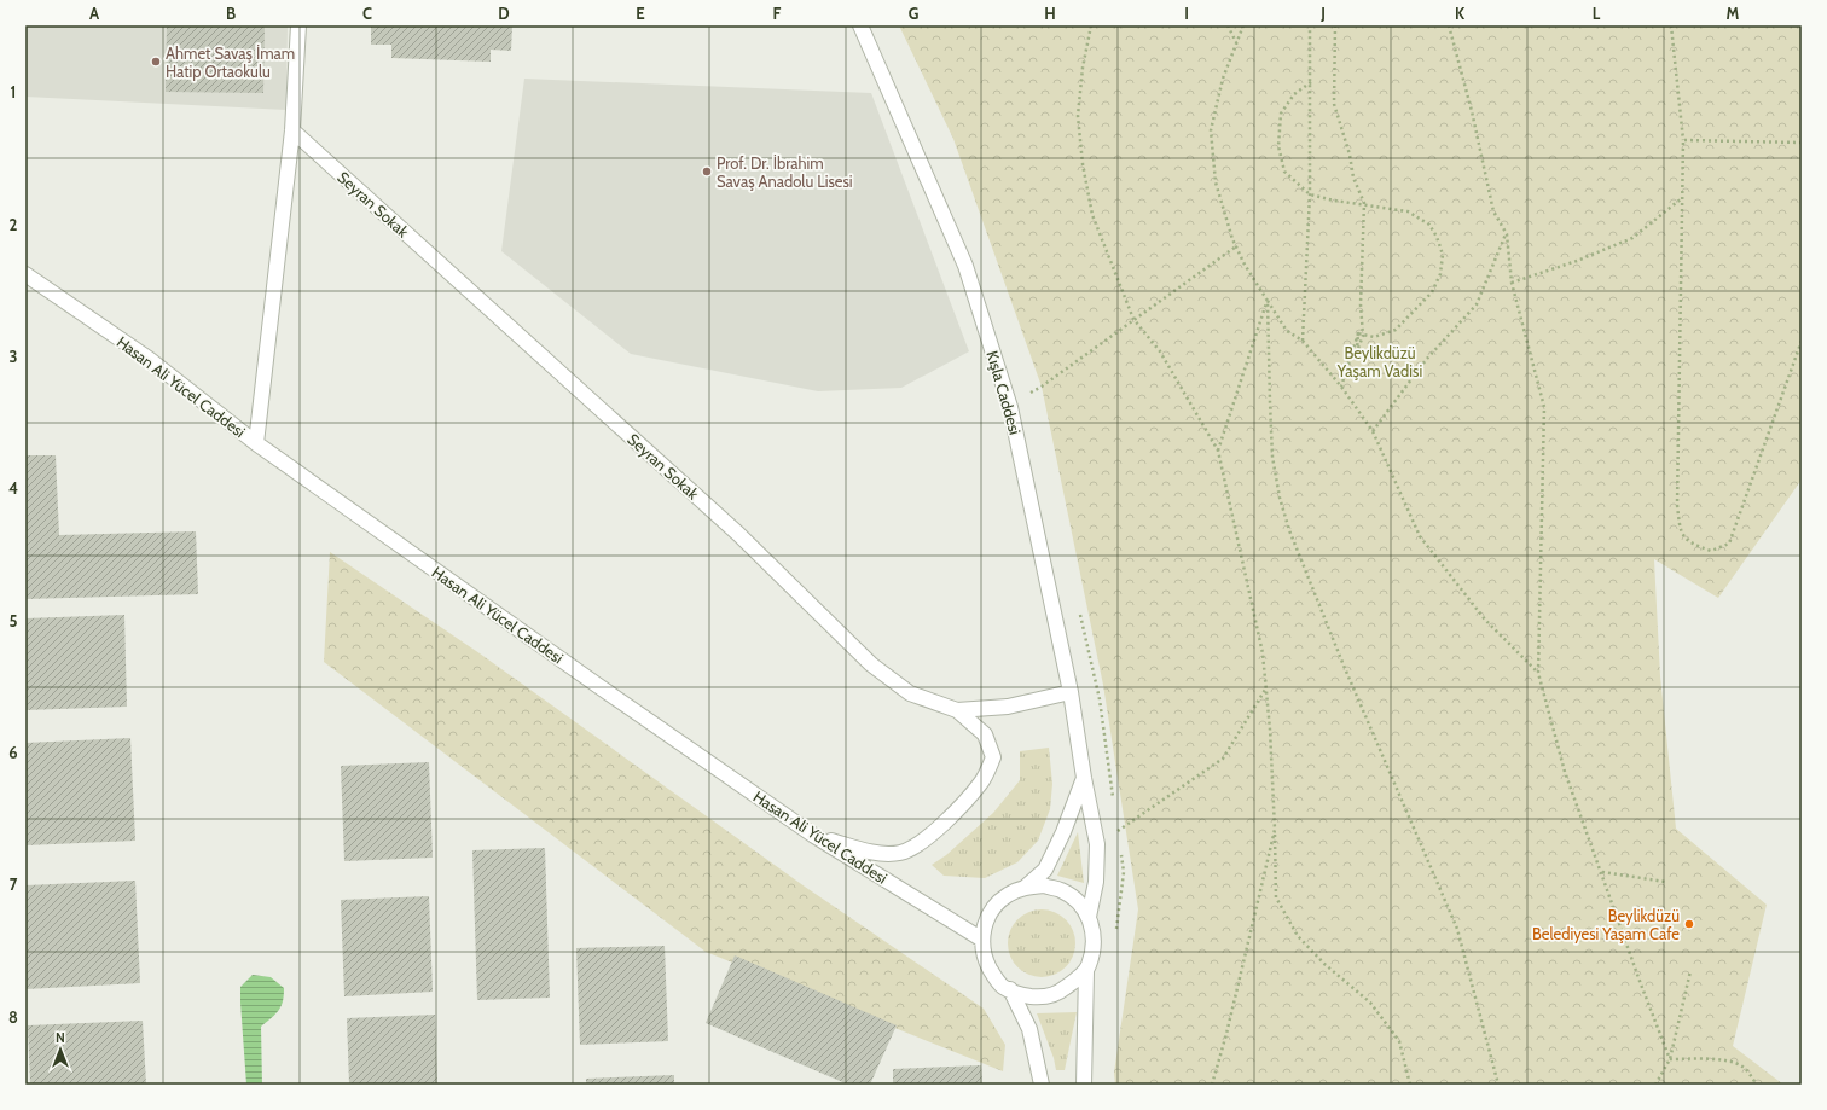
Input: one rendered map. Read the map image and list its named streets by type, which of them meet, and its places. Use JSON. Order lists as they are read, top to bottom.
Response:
{
  "streets": {
    "street": ["Seyran Sokak", "Hasan Ali Yücel Caddesi", "Kışla Caddesi"]
  },
  "crossings": [
    ["Seyran Sokak", "Kışla Caddesi"],
    ["Hasan Ali Yücel Caddesi", "Kışla Caddesi"]
  ],
  "parks": ["Beylikdüzü Yaşam Vadisi"],
  "places": ["Ahmet Savaş İmam Hatip Ortaokulu", "Prof. Dr. İbrahim Savaş Anadolu Lisesi", "Beylikdüzü Belediyesi Yaşam Cafe"],
  "north": "top",
  "grid": {
    "columns": [
      "A",
      "B",
      "C",
      "D",
      "E",
      "F",
      "G",
      "H",
      "I",
      "J",
      "K",
      "L",
      "M"
    ],
    "rows": [
      "1",
      "2",
      "3",
      "4",
      "5",
      "6",
      "7",
      "8"
    ]
  }
}
